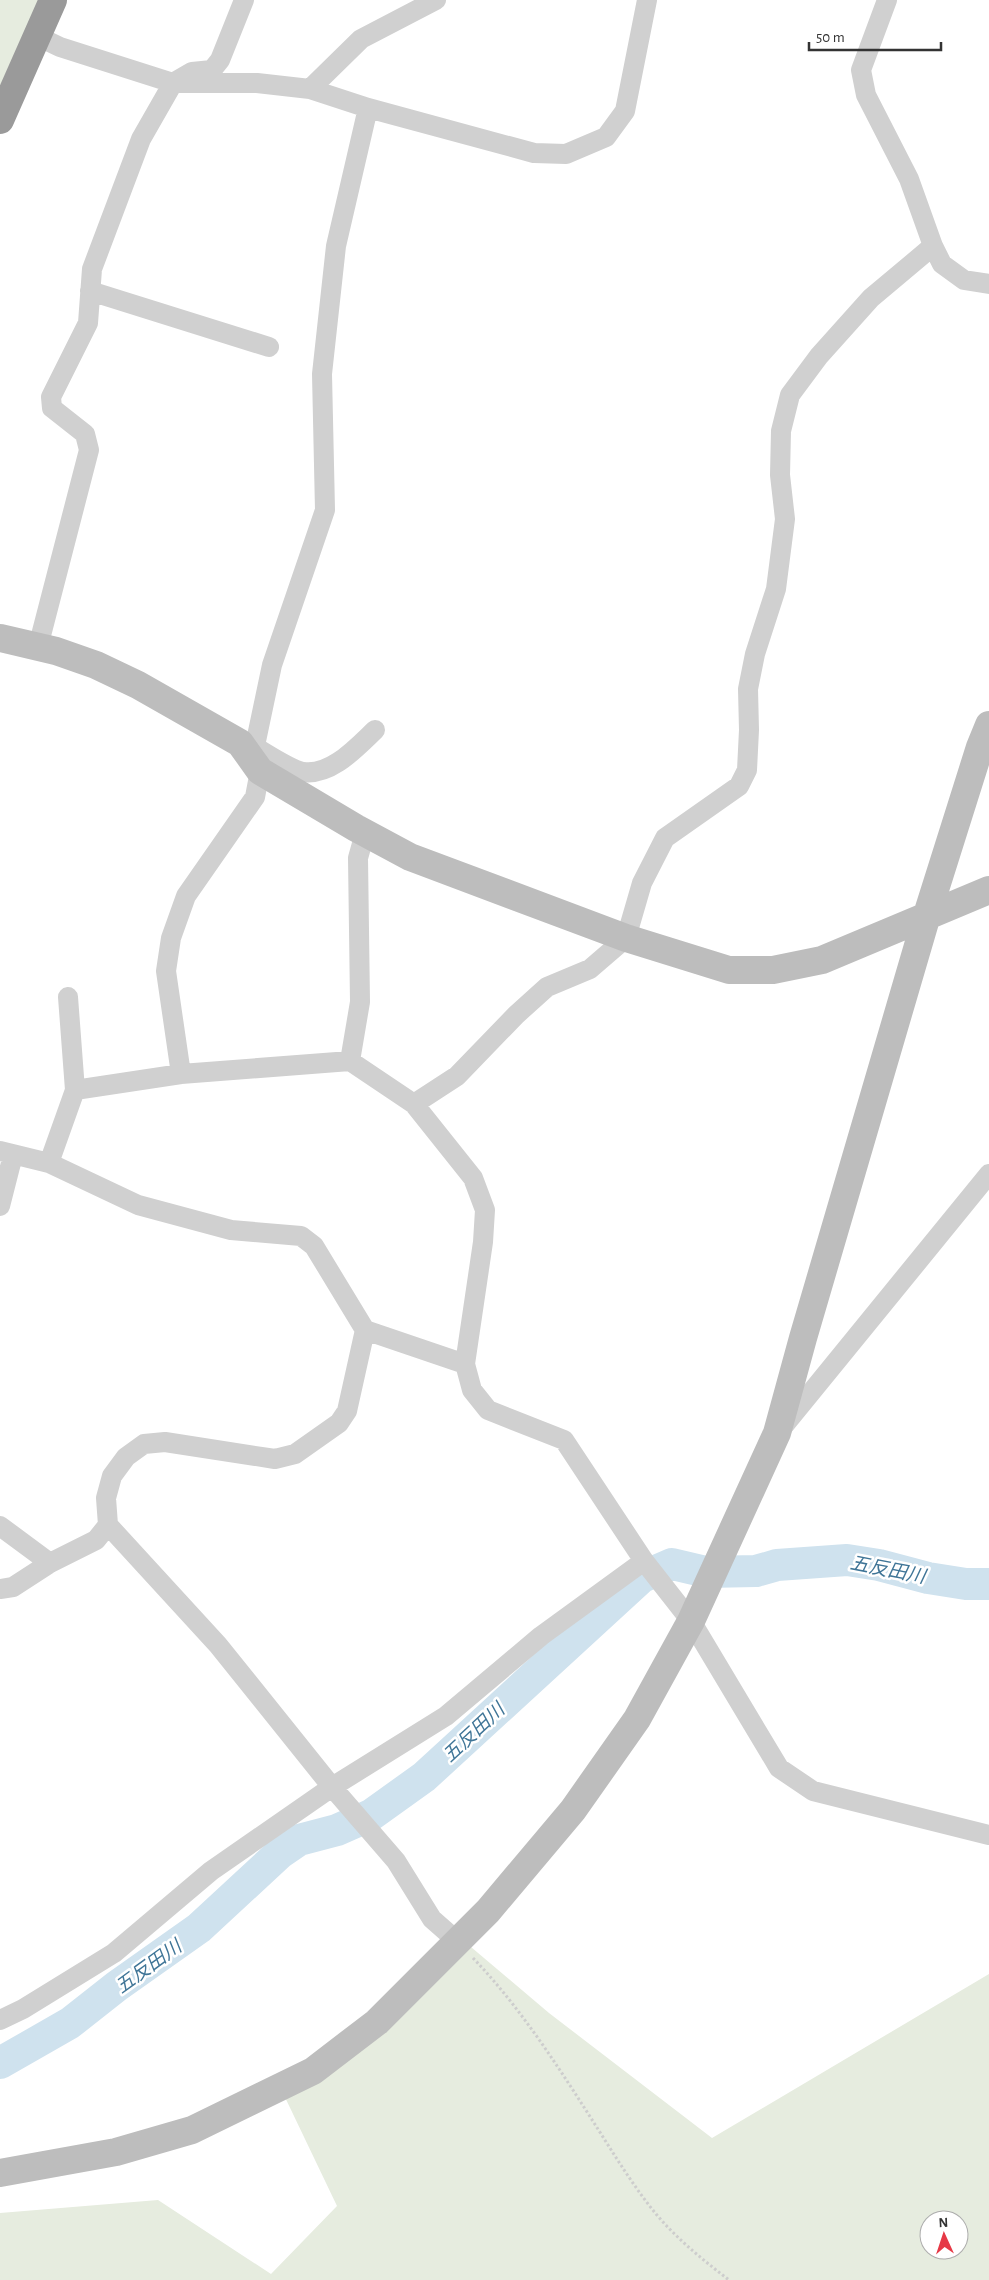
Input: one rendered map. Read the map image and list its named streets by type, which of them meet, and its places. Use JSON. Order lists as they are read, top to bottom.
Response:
{
  "water": ["五反田川"],
  "scale_bar": "50 m",
  "north": "top"
}
